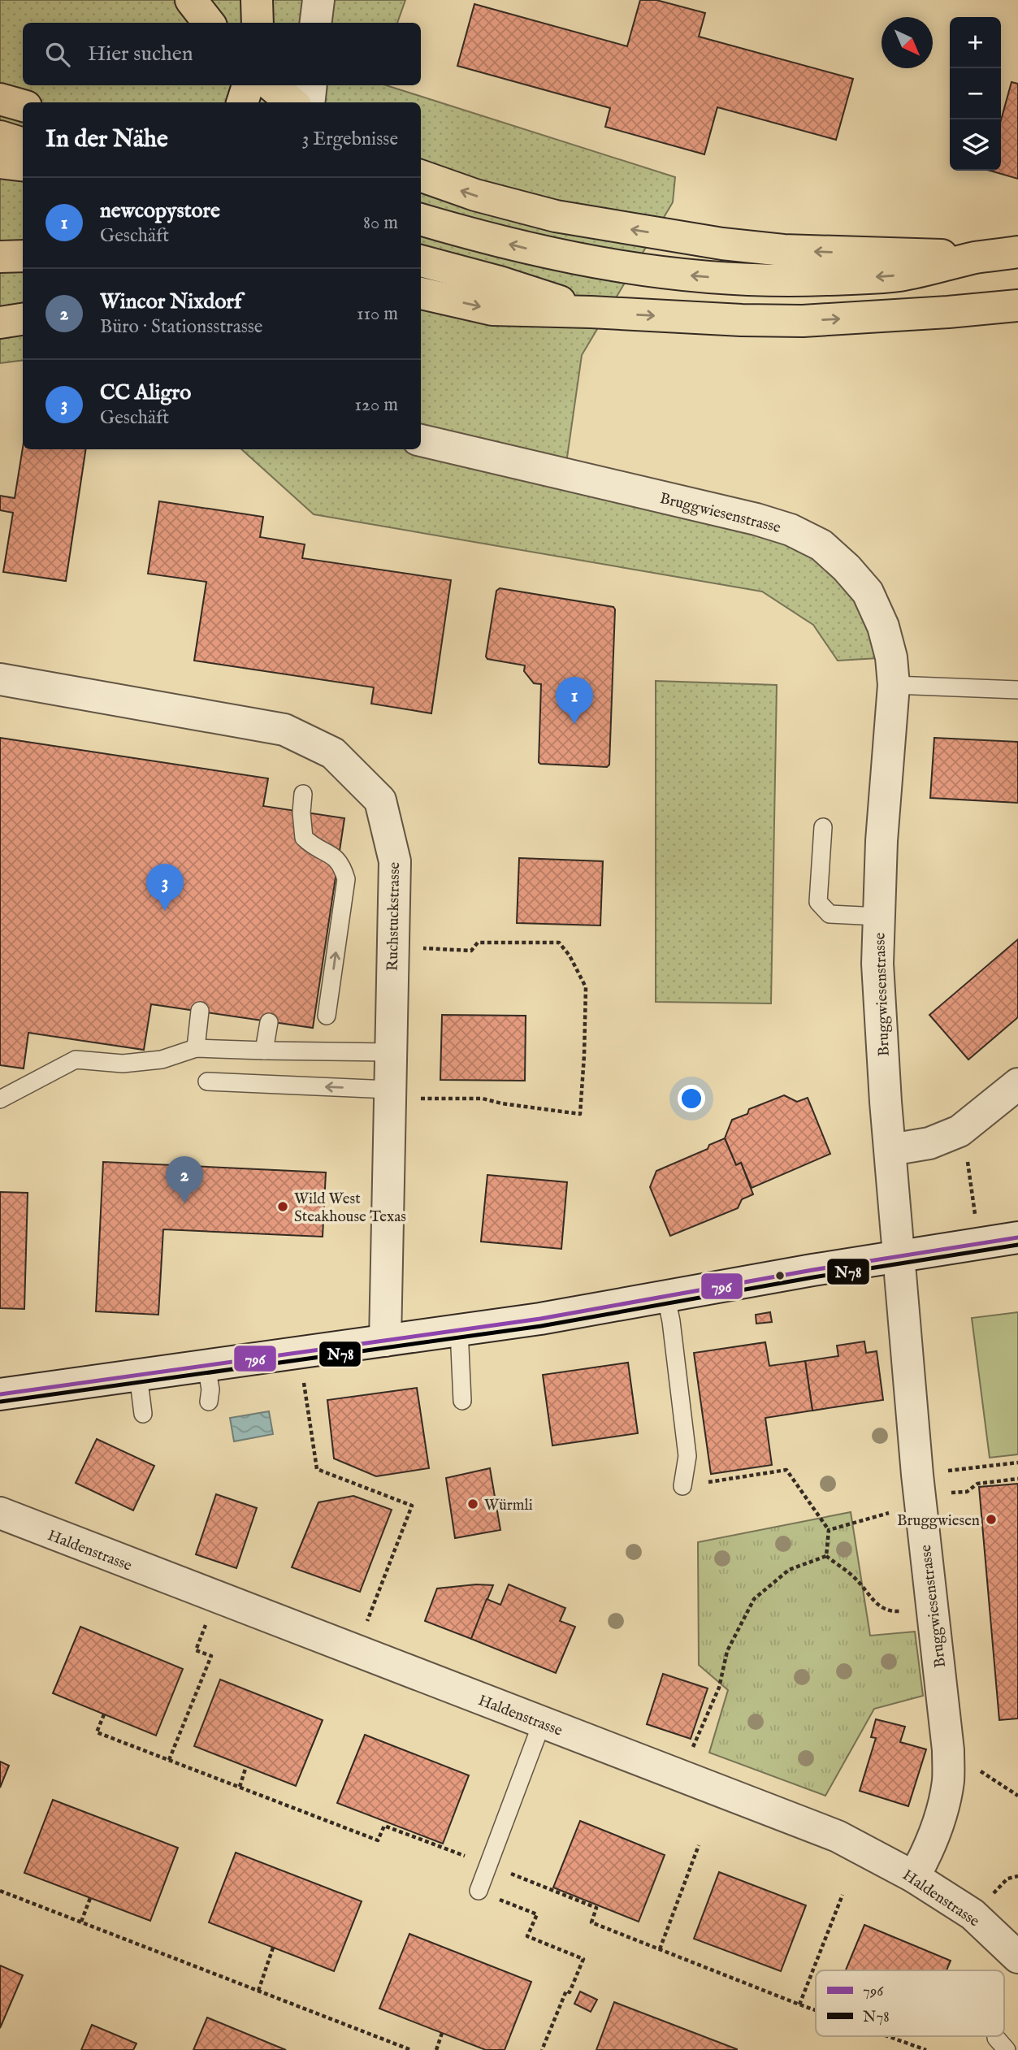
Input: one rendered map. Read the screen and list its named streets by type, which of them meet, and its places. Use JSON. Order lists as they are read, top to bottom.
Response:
{
  "streets": {
    "street": ["Bruggwiesenstrasse", "Ruchstuckstrasse", "Haldenstrasse"]
  },
  "crossings": [
    ["Bruggwiesenstrasse", "Haldenstrasse"]
  ],
  "places": ["Wild West Steakhouse Texas", "Würmli", "Bruggwiesen"],
  "lines": ["transit line 796", "transit line N78"],
  "legend": ["796", "N78"],
  "north": "bottom right",
  "page": {
    "map_buttons": ["+", "−"],
    "search": "Hier suchen",
    "heading": ["In der Nähe", "3 Ergebnisse"],
    "list": [
      {
        "mark": "1",
        "name": "newcopystore",
        "note": "Geschäft",
        "value": "80 m"
      },
      {
        "mark": "2",
        "name": "Wincor Nixdorf",
        "note": "Büro · Stationsstrasse",
        "value": "110 m"
      },
      {
        "mark": "3",
        "name": "CC Aligro",
        "note": "Geschäft",
        "value": "120 m"
      }
    ],
    "pins": ["1", "3", "2"]
  }
}
